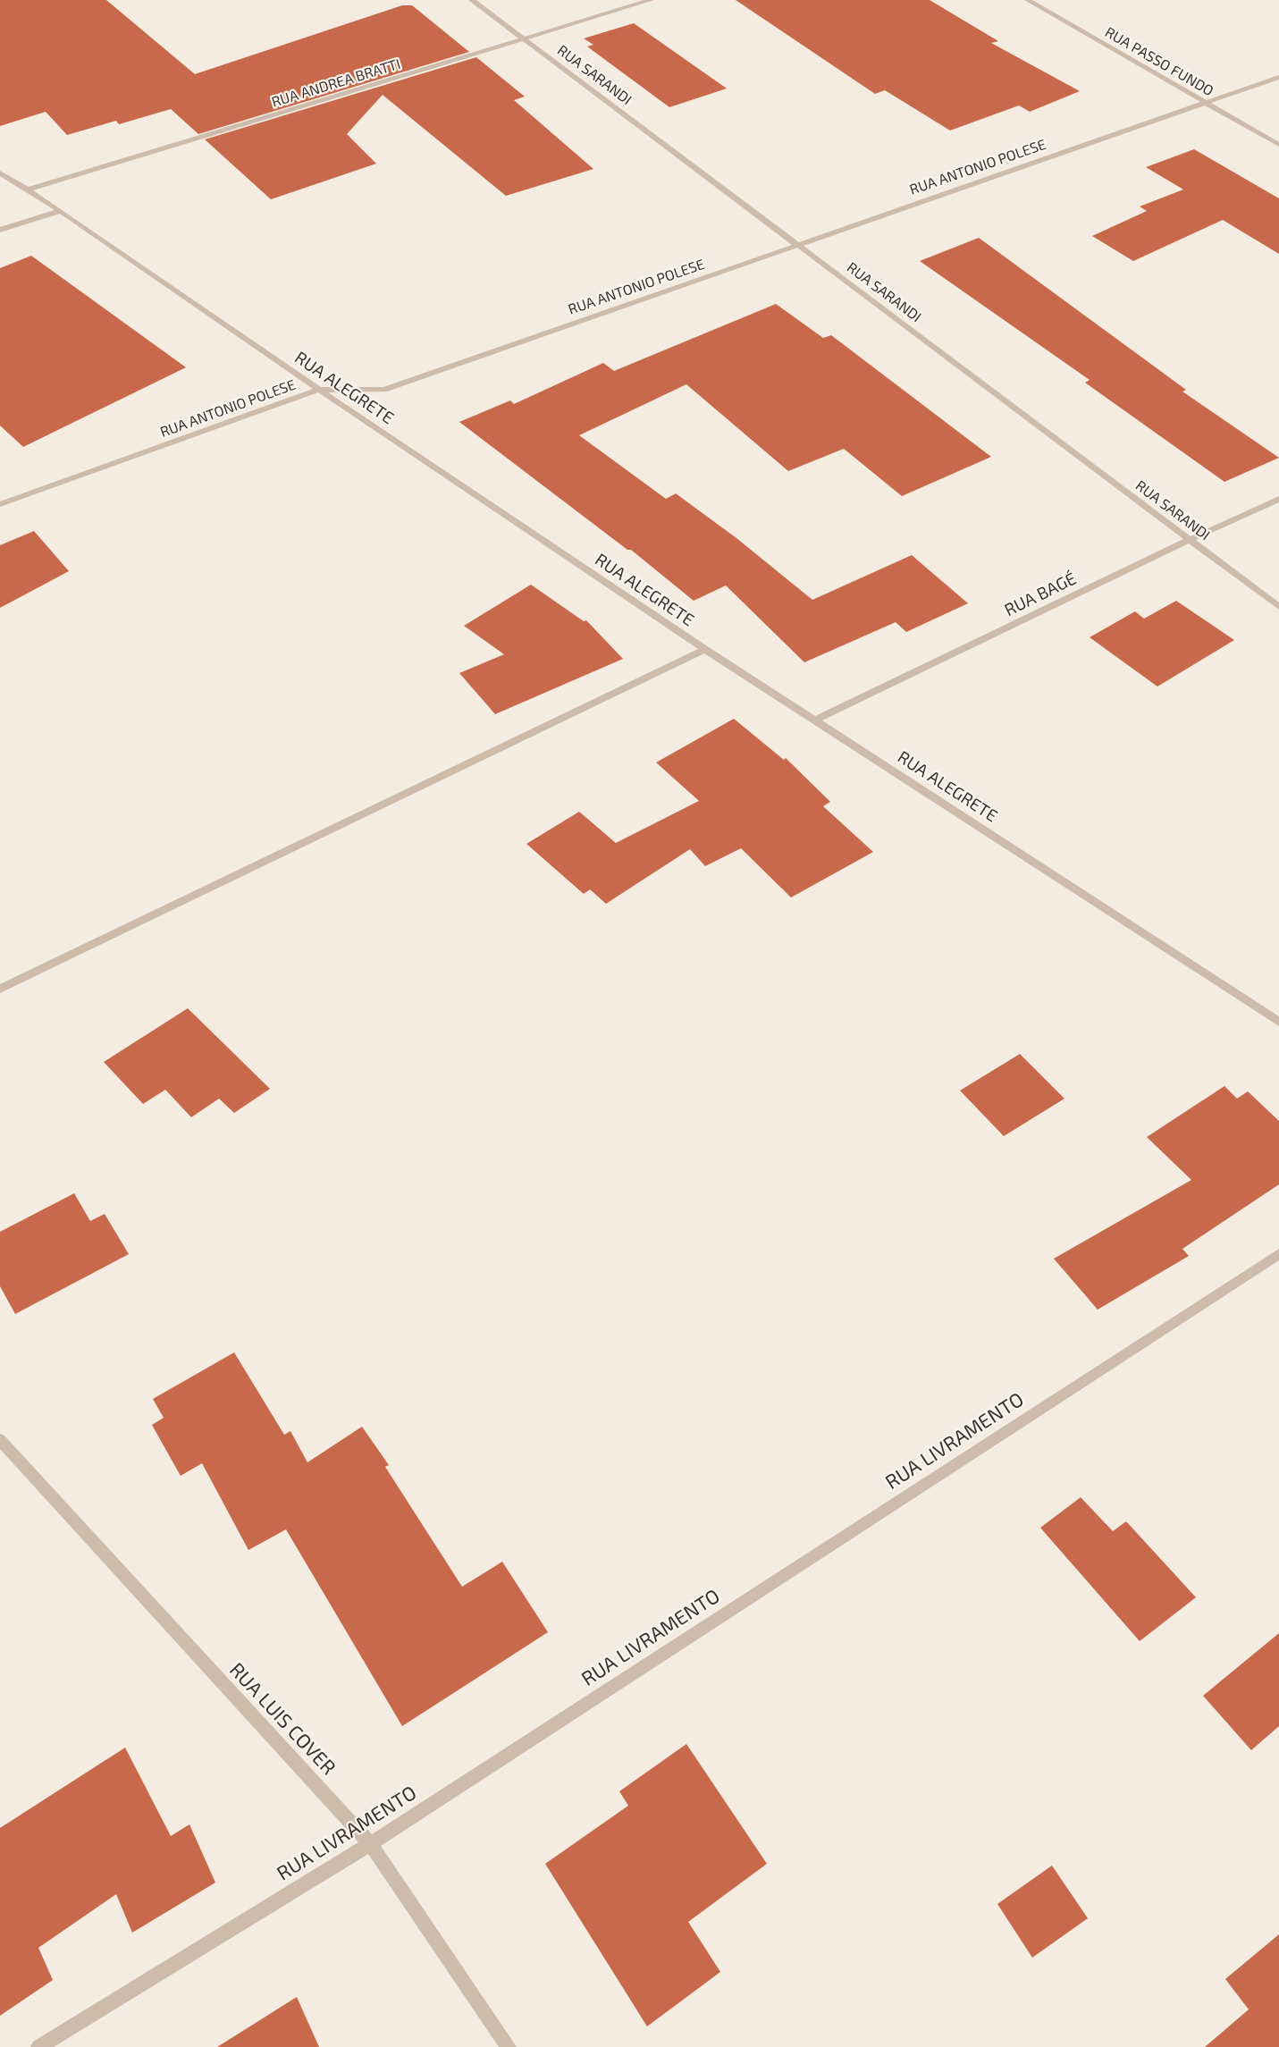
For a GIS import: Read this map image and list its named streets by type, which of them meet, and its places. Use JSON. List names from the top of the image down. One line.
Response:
{"streets":{"street":["RUA PASSO FUNDO","RUA SARANDI","RUA ANDREA BRATTI","RUA ANTONIO POLESE","RUA ALEGRETE","RUA BAGÉ","RUA LIVRAMENTO","RUA LUIS COVER"]},"crossings":[["RUA PASSO FUNDO","RUA ANTONIO POLESE"],["RUA SARANDI","RUA ANDREA BRATTI"],["RUA SARANDI","RUA ANTONIO POLESE"],["RUA SARANDI","RUA BAGÉ"],["RUA ANDREA BRATTI","RUA ALEGRETE"],["RUA ANTONIO POLESE","RUA ALEGRETE"],["RUA ALEGRETE","RUA BAGÉ"],["RUA LIVRAMENTO","RUA LUIS COVER"]]}
